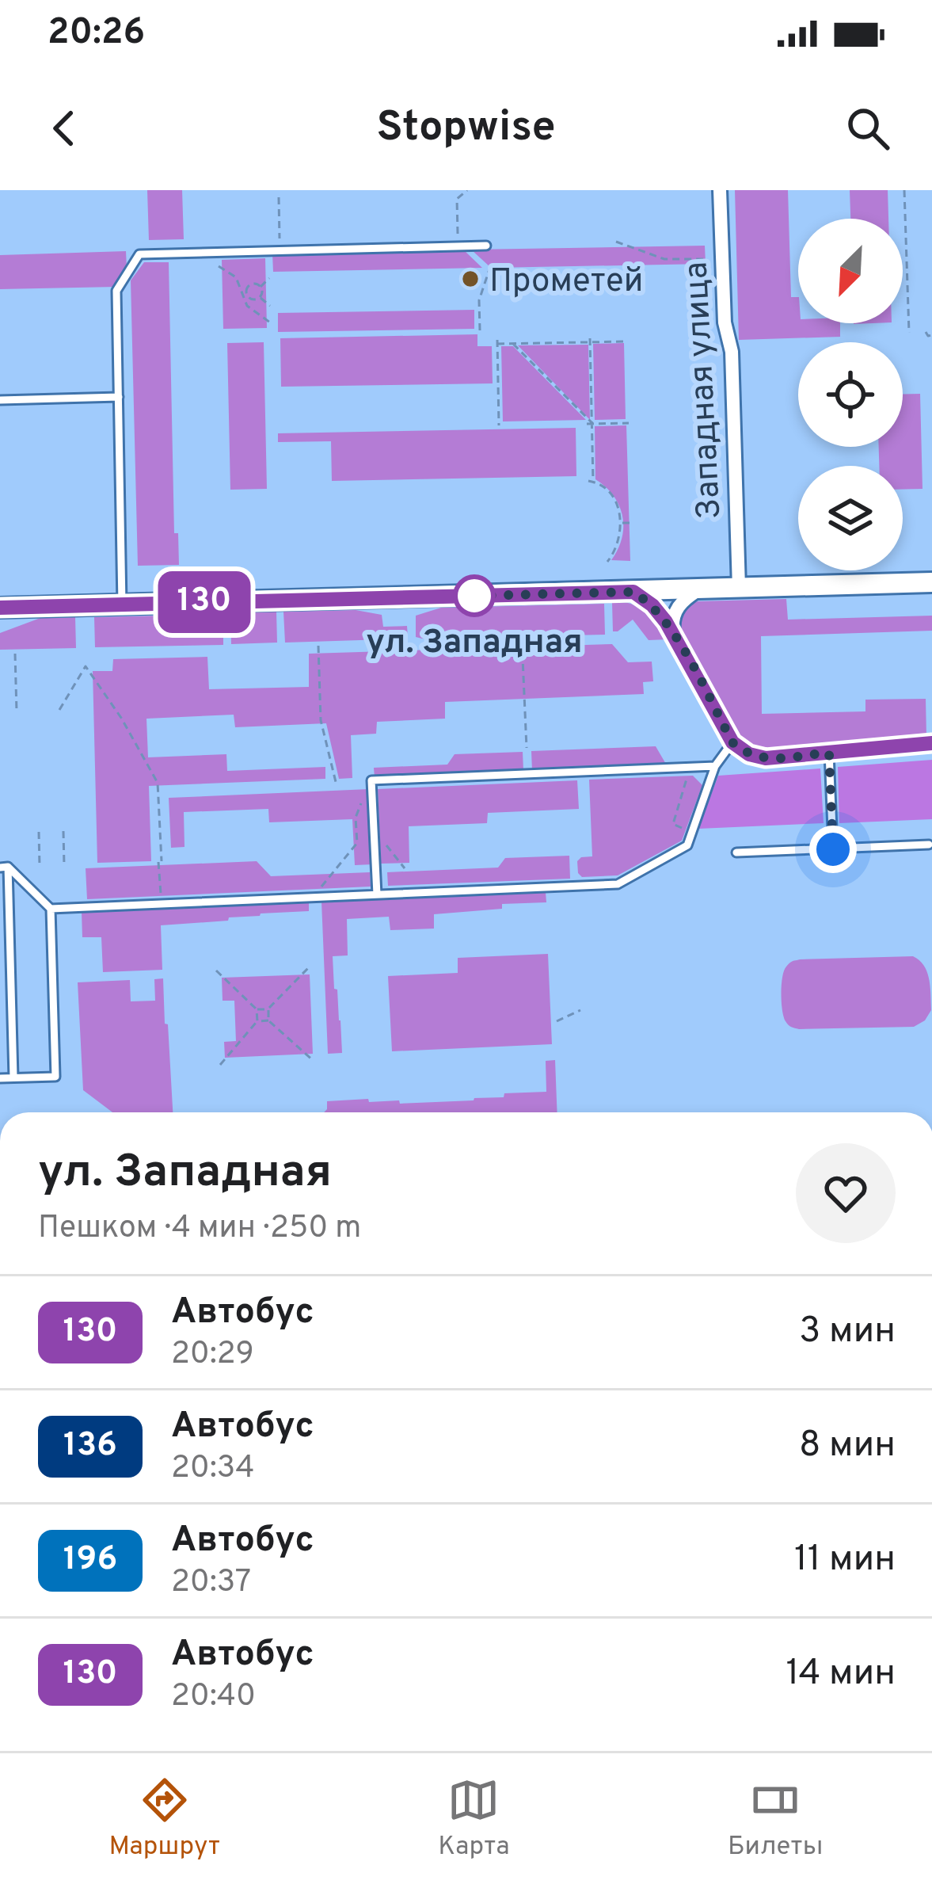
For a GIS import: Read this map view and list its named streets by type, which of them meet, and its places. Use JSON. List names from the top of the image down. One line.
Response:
{"streets":{"street":["Западная улица"]},"places":["Прометей","ул. Западная"],"lines":["bus line 130"],"north":"bottom left","page":{"status":"20:26","header":"Stopwise","on_map":"130","heading":["ул. Западная","Пешком · 4 мин · 250 m"],"list":[{"mark":"130","name":"Автобус","note":"20:29","value":"3 мин"},{"mark":"136","name":"Автобус","note":"20:34","value":"8 мин"},{"mark":"196","name":"Автобус","note":"20:37","value":"11 мин"},{"mark":"130","name":"Автобус","note":"20:40","value":"14 мин"}],"tabs":["Маршрут","Карта","Билеты"]}}
